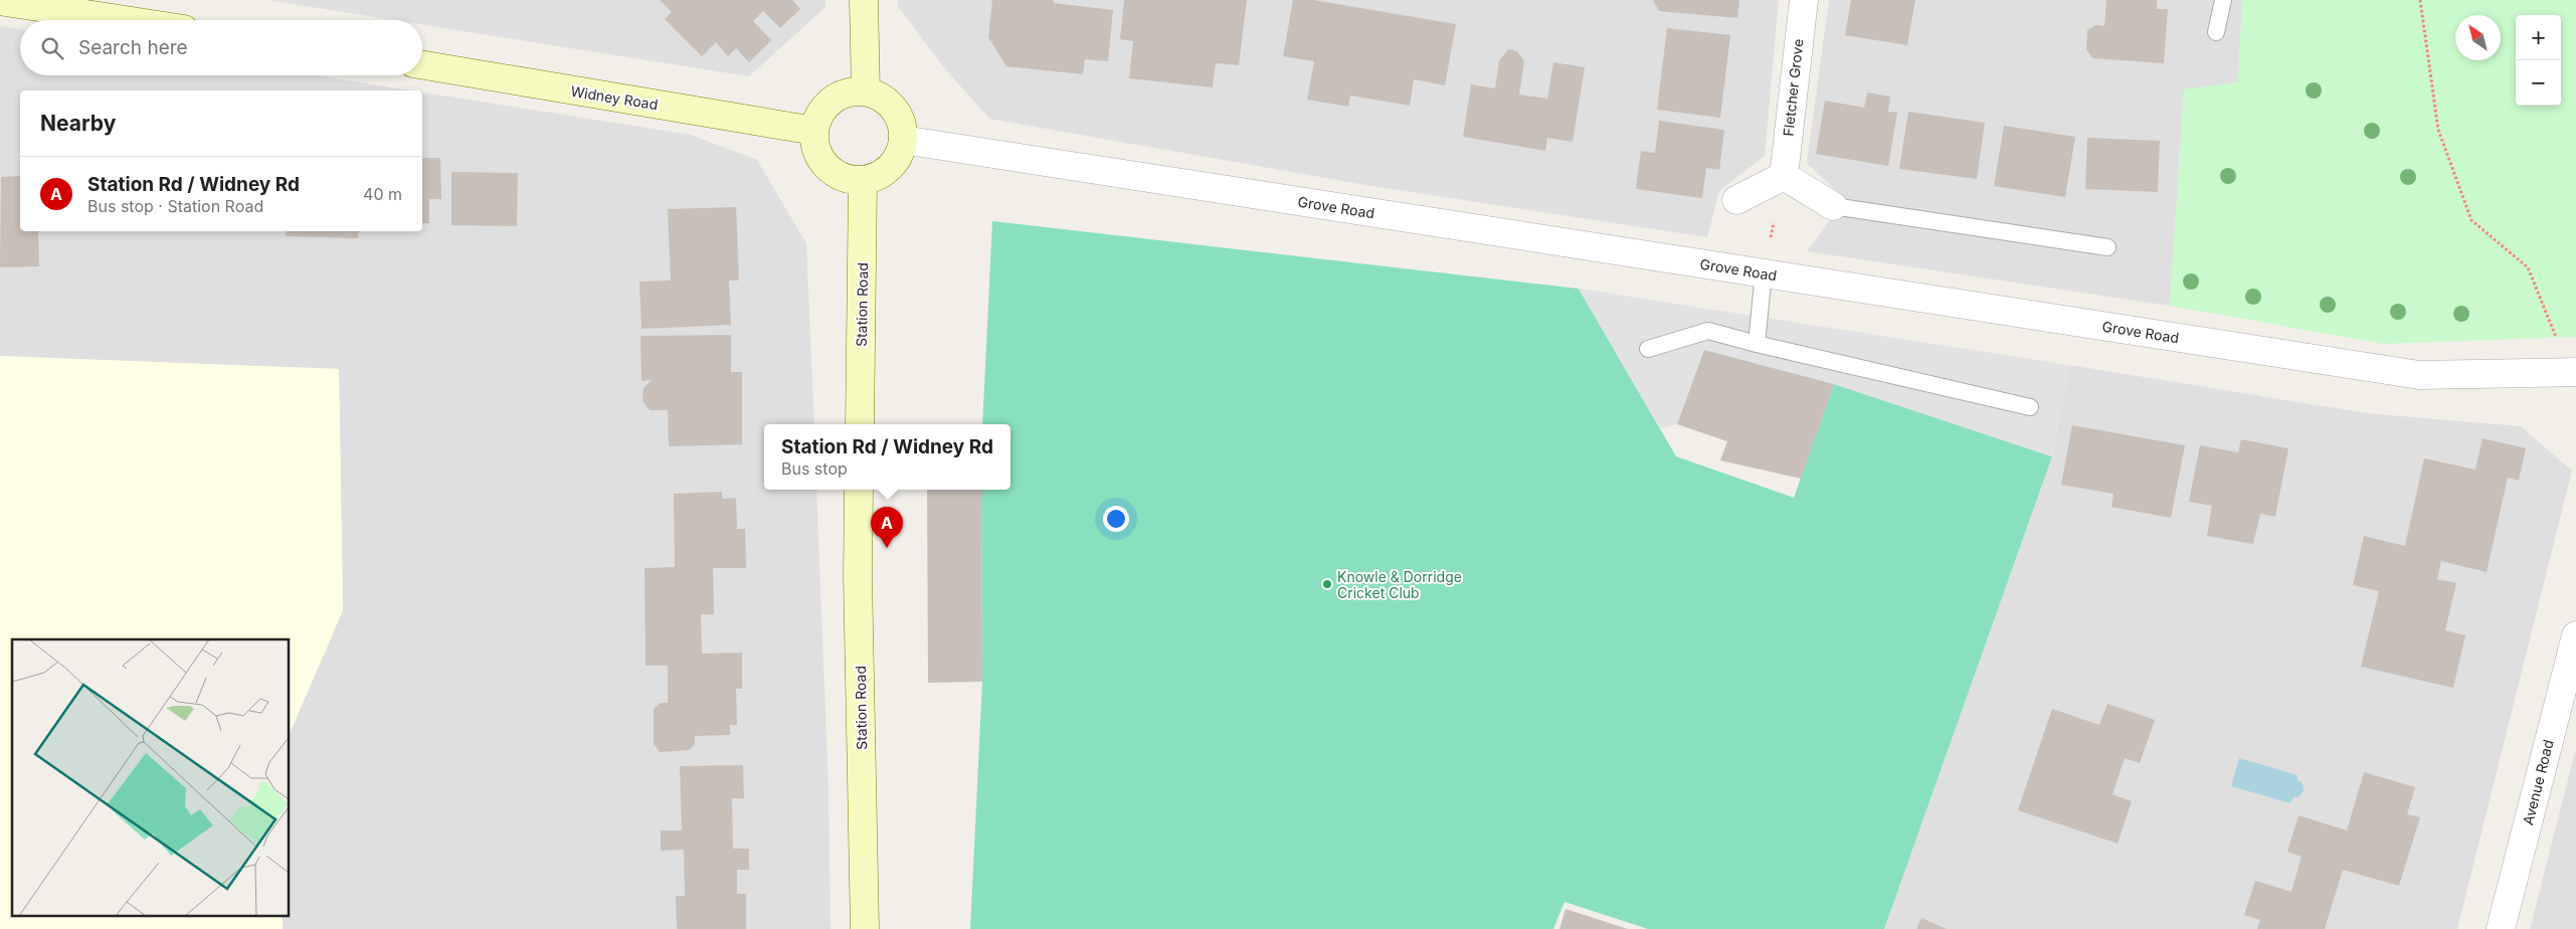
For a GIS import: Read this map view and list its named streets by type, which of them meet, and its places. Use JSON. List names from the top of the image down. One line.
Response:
{"streets":{"main road":["Widney Road","Station Road"],"street":["Fletcher Grove","Grove Road","Avenue Road"]},"crossings":[["Widney Road","Grove Road"],["Widney Road","Station Road"],["Grove Road","Station Road"]],"places":["Knowle & Dorridge Cricket Club"],"north":"top left","page":{"map_buttons":["+","−"],"search":"Search here","heading":"Nearby","list":[{"mark":"A","name":"Station Rd / Widney Rd","note":"Bus stop · Station Road","value":"40 m"}],"popup":["Station Rd / Widney Rd","Bus stop"],"pins":"A"}}
